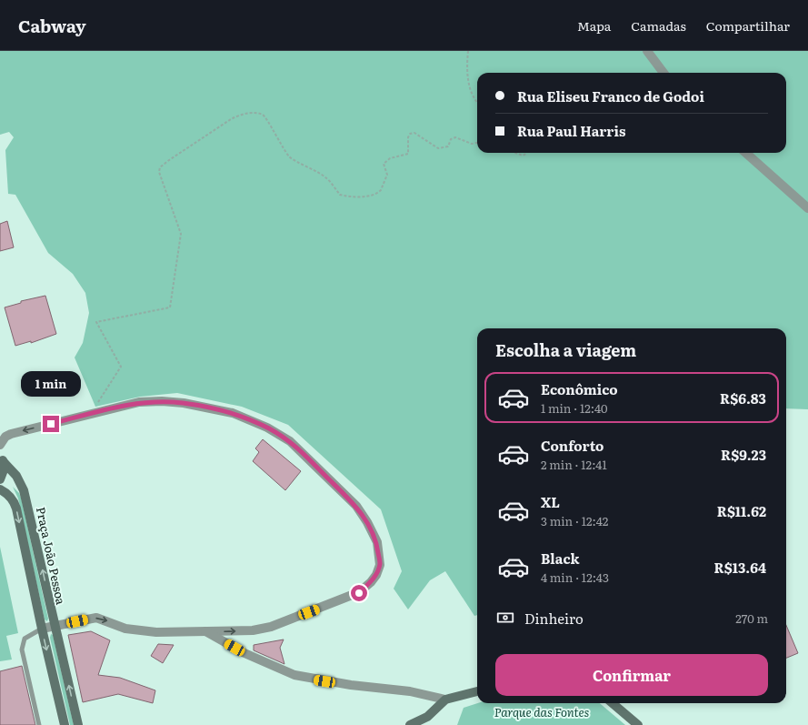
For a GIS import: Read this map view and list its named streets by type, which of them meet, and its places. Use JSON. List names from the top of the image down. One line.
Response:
{"streets":{"street":["Praça João Pessoa"]},"parks":["Parque das Fontes"],"page":{"header":"Cabway","nav":["Mapa","Camadas","Compartilhar"],"banner":["Rua Eliseu Franco de Godoi","Rua Paul Harris"],"heading":"Escolha a viagem","bubble":"1 min","list":[{"name":"Econômico","note":"1 min · 12:40","value":"R$6.83"},{"name":"Conforto","note":"2 min · 12:41","value":"R$9.23"},{"name":"XL","note":"3 min · 12:42","value":"R$11.62"},{"name":"Black","note":"4 min · 12:43","value":"R$13.64"}],"pay":["Dinheiro","270 m"],"buttons":"Confirmar"}}
